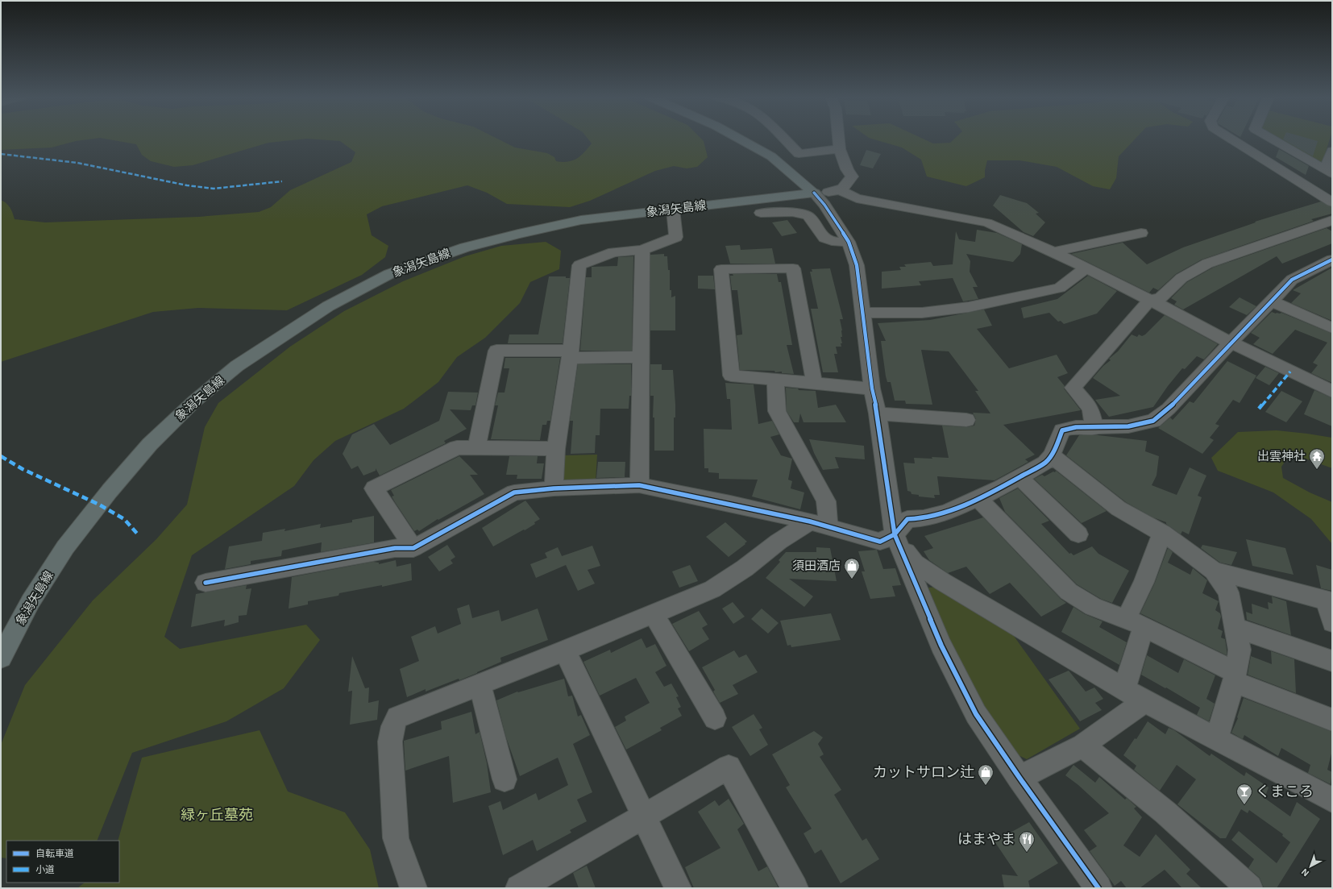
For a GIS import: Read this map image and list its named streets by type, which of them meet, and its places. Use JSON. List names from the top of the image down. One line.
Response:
{"streets":{"main road":["象潟矢島線"]},"parks":["緑ヶ丘墓苑"],"places":{"temple":["出雲神社"],"shop":["須田酒店","カットサロン辻"],"bar":["くまころ"],"restaurant":["はまやま"]},"legend":["自転車道","小道"],"north":"bottom left"}
